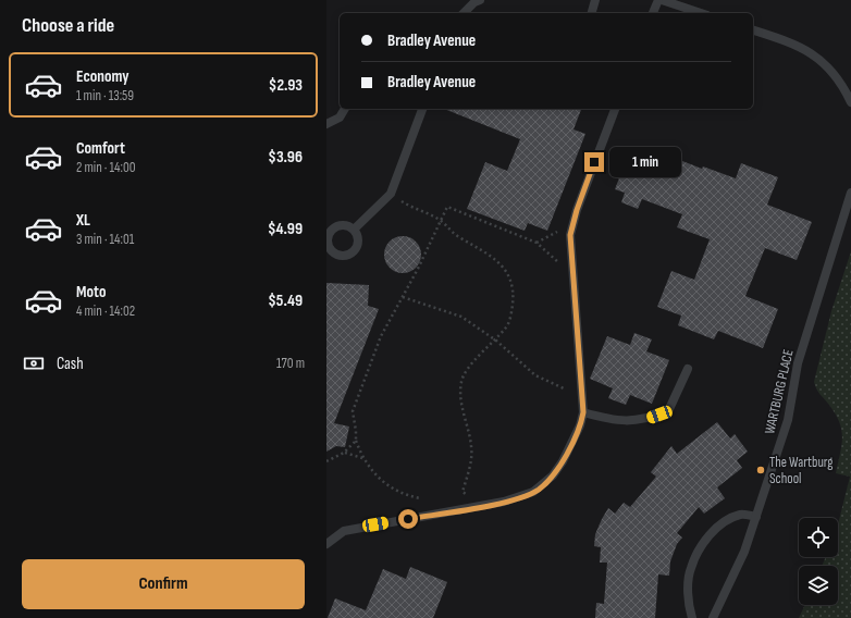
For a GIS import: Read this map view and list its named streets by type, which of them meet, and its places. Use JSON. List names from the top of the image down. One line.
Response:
{"streets":{"lane":["WARTBURG PLACE"]},"places":["The Wartburg School"],"page":{"heading":"Choose a ride","banner":["Bradley Avenue","Bradley Avenue"],"list":[{"name":"Economy","note":"1 min · 13:59","value":"$2.93"},{"name":"Comfort","note":"2 min · 14:00","value":"$3.96"},{"name":"XL","note":"3 min · 14:01","value":"$4.99"},{"name":"Moto","note":"4 min · 14:02","value":"$5.49"}],"bubble":"1 min","pay":["Cash","170 m"],"buttons":"Confirm"}}
